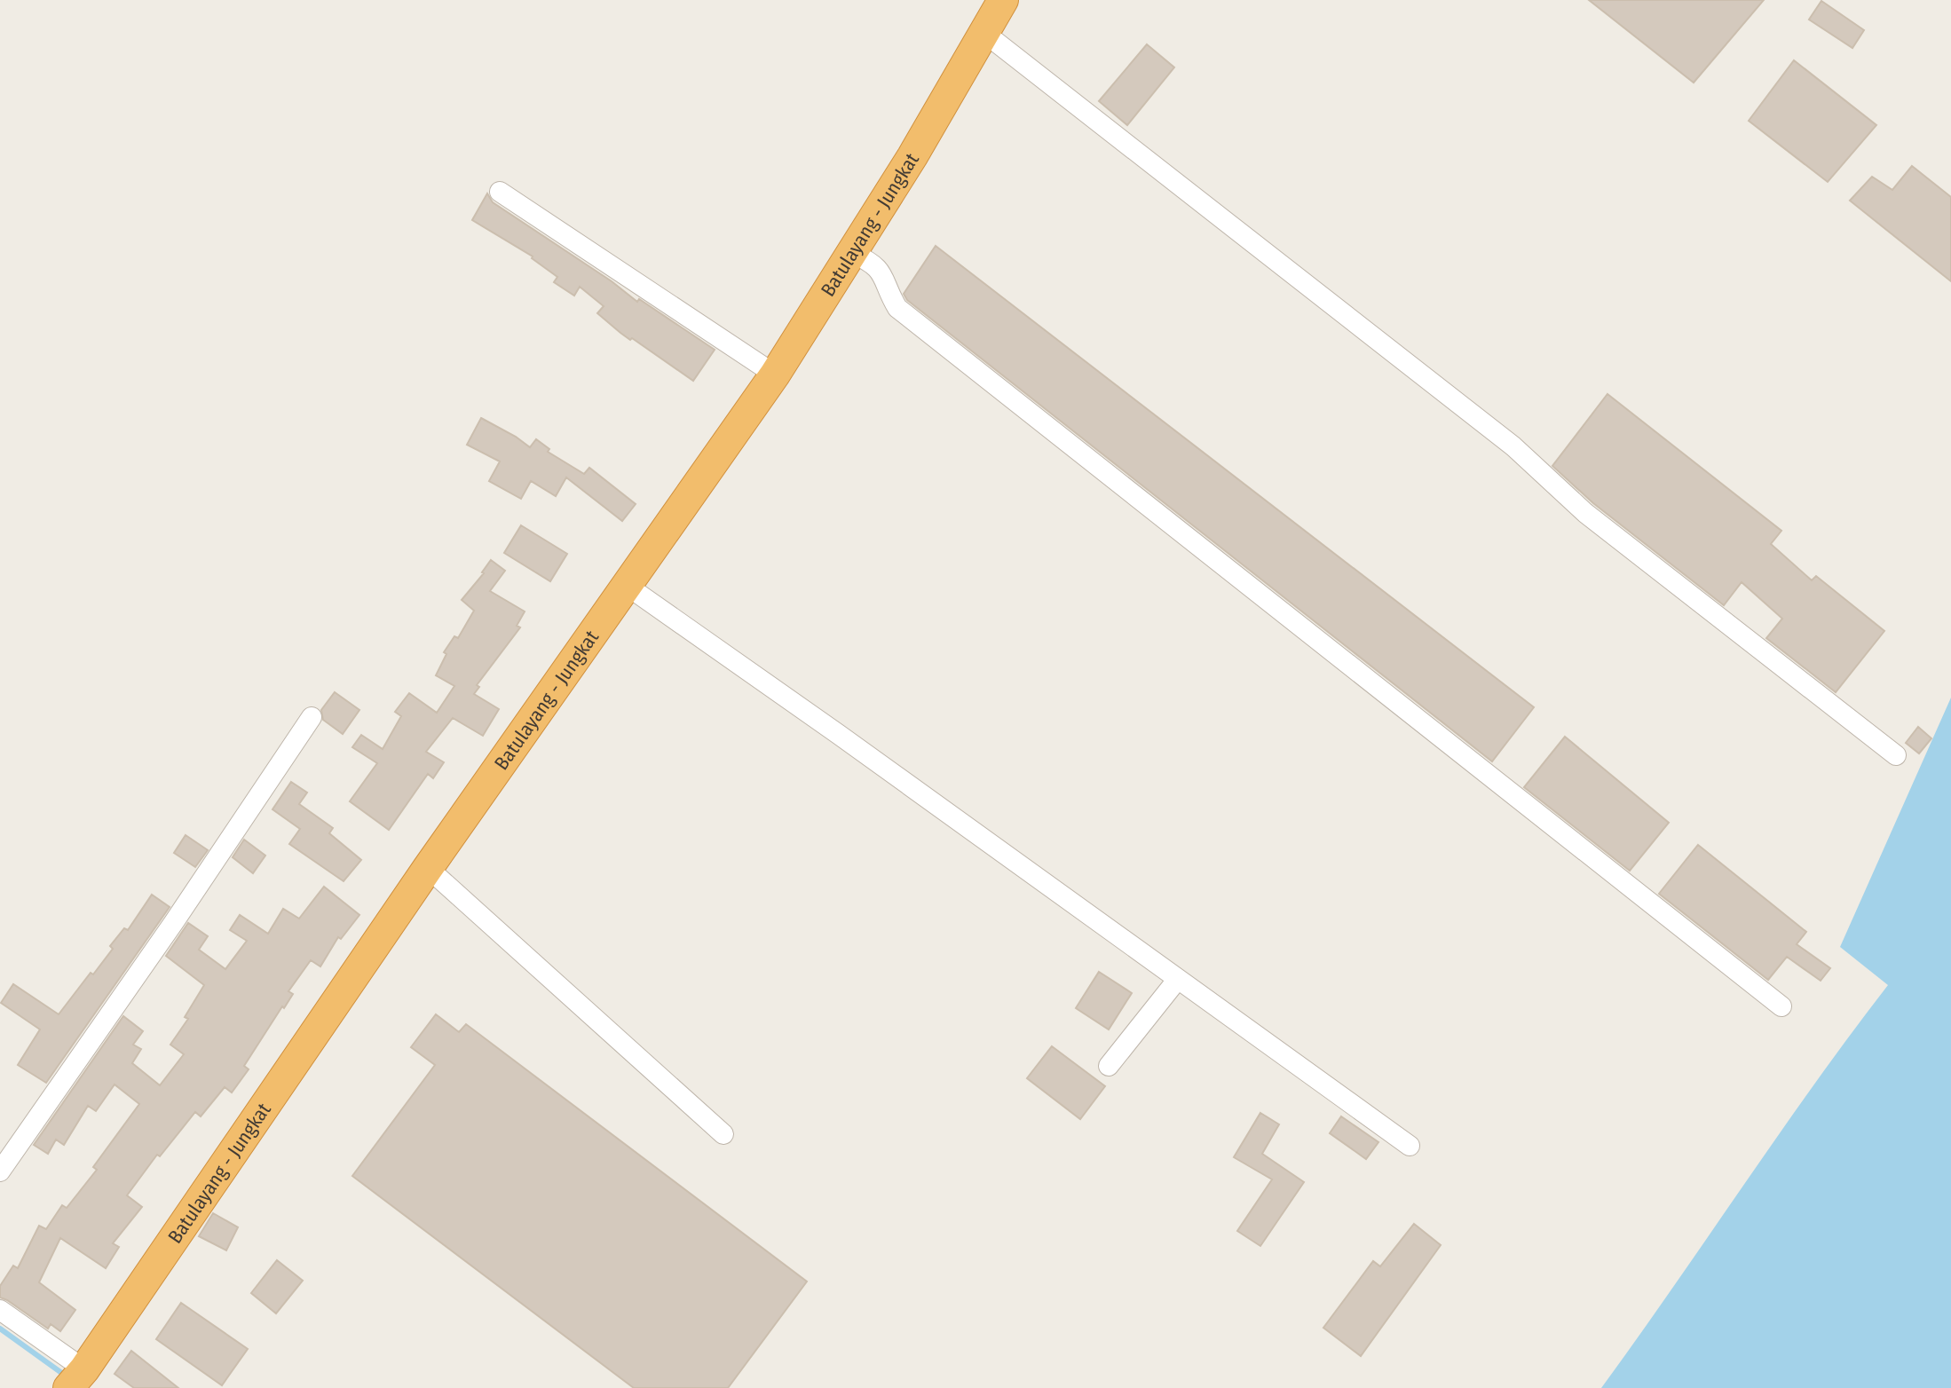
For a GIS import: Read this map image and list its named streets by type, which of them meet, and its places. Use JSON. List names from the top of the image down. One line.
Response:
{"streets":{"highway":["Batulayang - Jungkat"]}}
